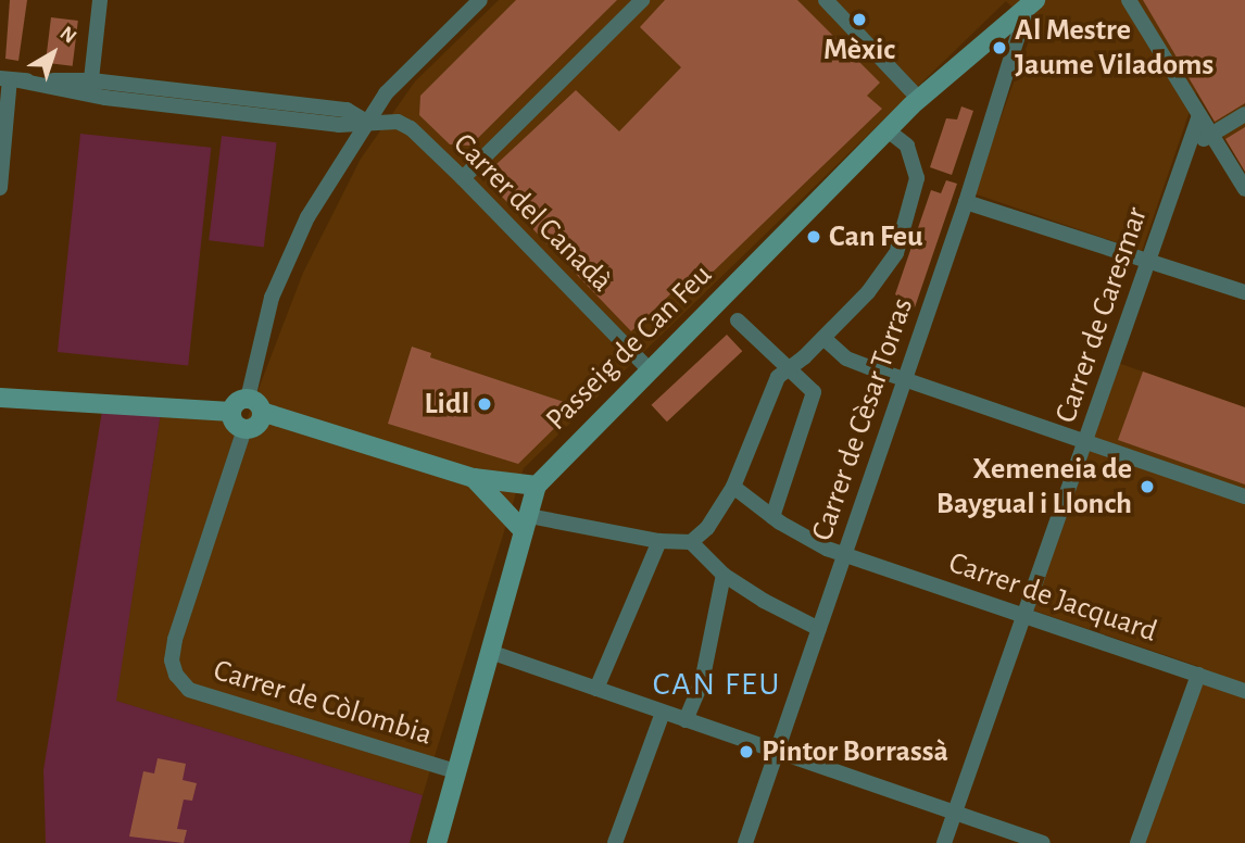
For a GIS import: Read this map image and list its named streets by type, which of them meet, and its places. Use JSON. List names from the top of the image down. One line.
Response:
{"streets":{"street":["Carrer del Canadà","Carrer de Caresmar","Passeig de Can Feu","Carrer de Cèsar Torras","Carrer de Jacquard","Carrer de Còlombia"]},"crossings":[["Carrer del Canadà","Passeig de Can Feu"],["Carrer de Caresmar","Carrer de Jacquard"],["Passeig de Can Feu","Carrer de Cèsar Torras"],["Passeig de Can Feu","Carrer de Còlombia"],["Carrer de Cèsar Torras","Carrer de Jacquard"]],"districts":["CAN FEU"],"places":["Mèxic","Al Mestre Jaume Viladoms","Can Feu","Lidl","Xemeneia de Baygual i Llonch","Pintor Borrassà"],"north":"top right"}
